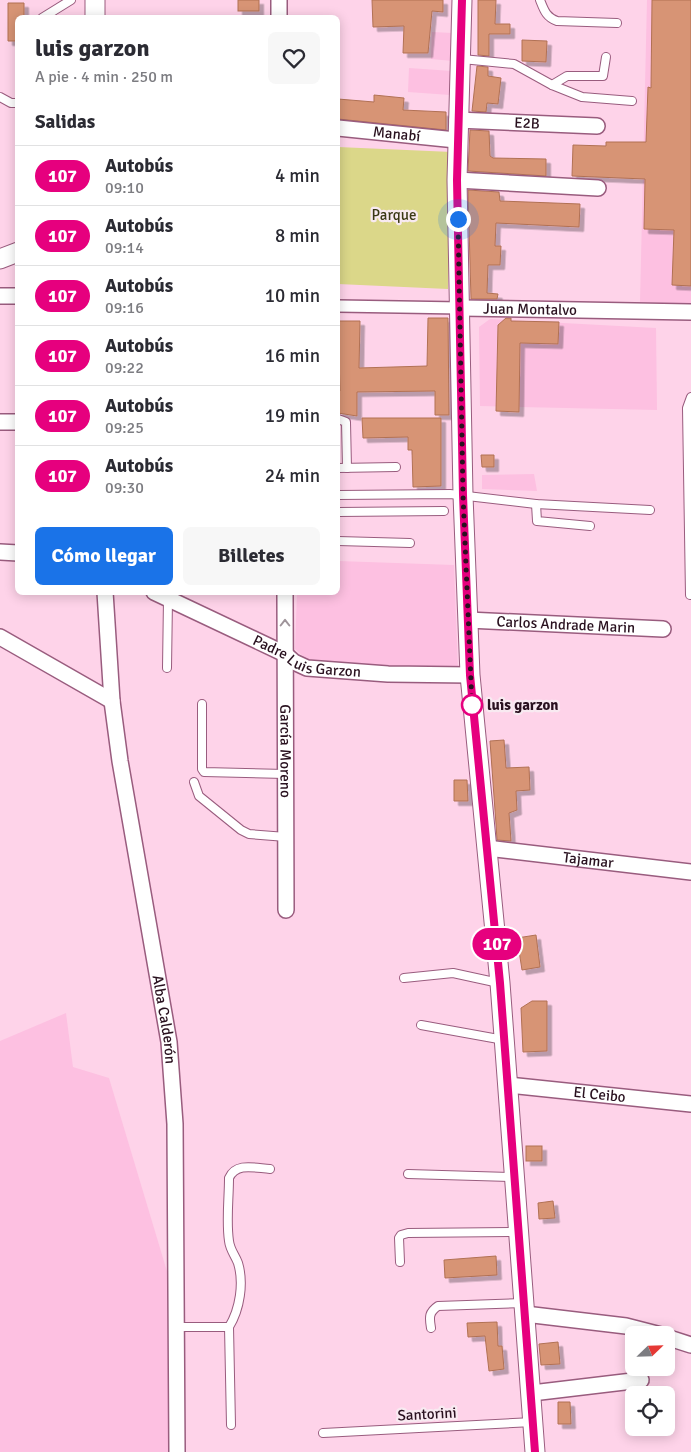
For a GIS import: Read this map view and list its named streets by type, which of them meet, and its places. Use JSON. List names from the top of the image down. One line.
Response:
{"streets":{"street":["E2B","Manabí","Juan Montalvo","Carlos Andrade Marin","Padre Luis Garzon","García Moreno","Tajamar","Alba Calderón","El Ceibo"],"lane":["Santorini"]},"crossings":[["Padre Luis Garzon","García Moreno"]],"parks":["Parque"],"places":["luis garzon"],"lines":["bus line 107"],"north":"top right","page":{"on_map":"107","heading":[["luis garzon","A pie · 4 min · 250 m"],"Salidas"],"list":[{"mark":"107","name":"Autobús","note":"09:10","value":"4 min"},{"mark":"107","name":"Autobús","note":"09:14","value":"8 min"},{"mark":"107","name":"Autobús","note":"09:16","value":"10 min"},{"mark":"107","name":"Autobús","note":"09:22","value":"16 min"},{"mark":"107","name":"Autobús","note":"09:25","value":"19 min"},{"mark":"107","name":"Autobús","note":"09:30","value":"24 min"}],"buttons":["Cómo llegar","Billetes"]}}
